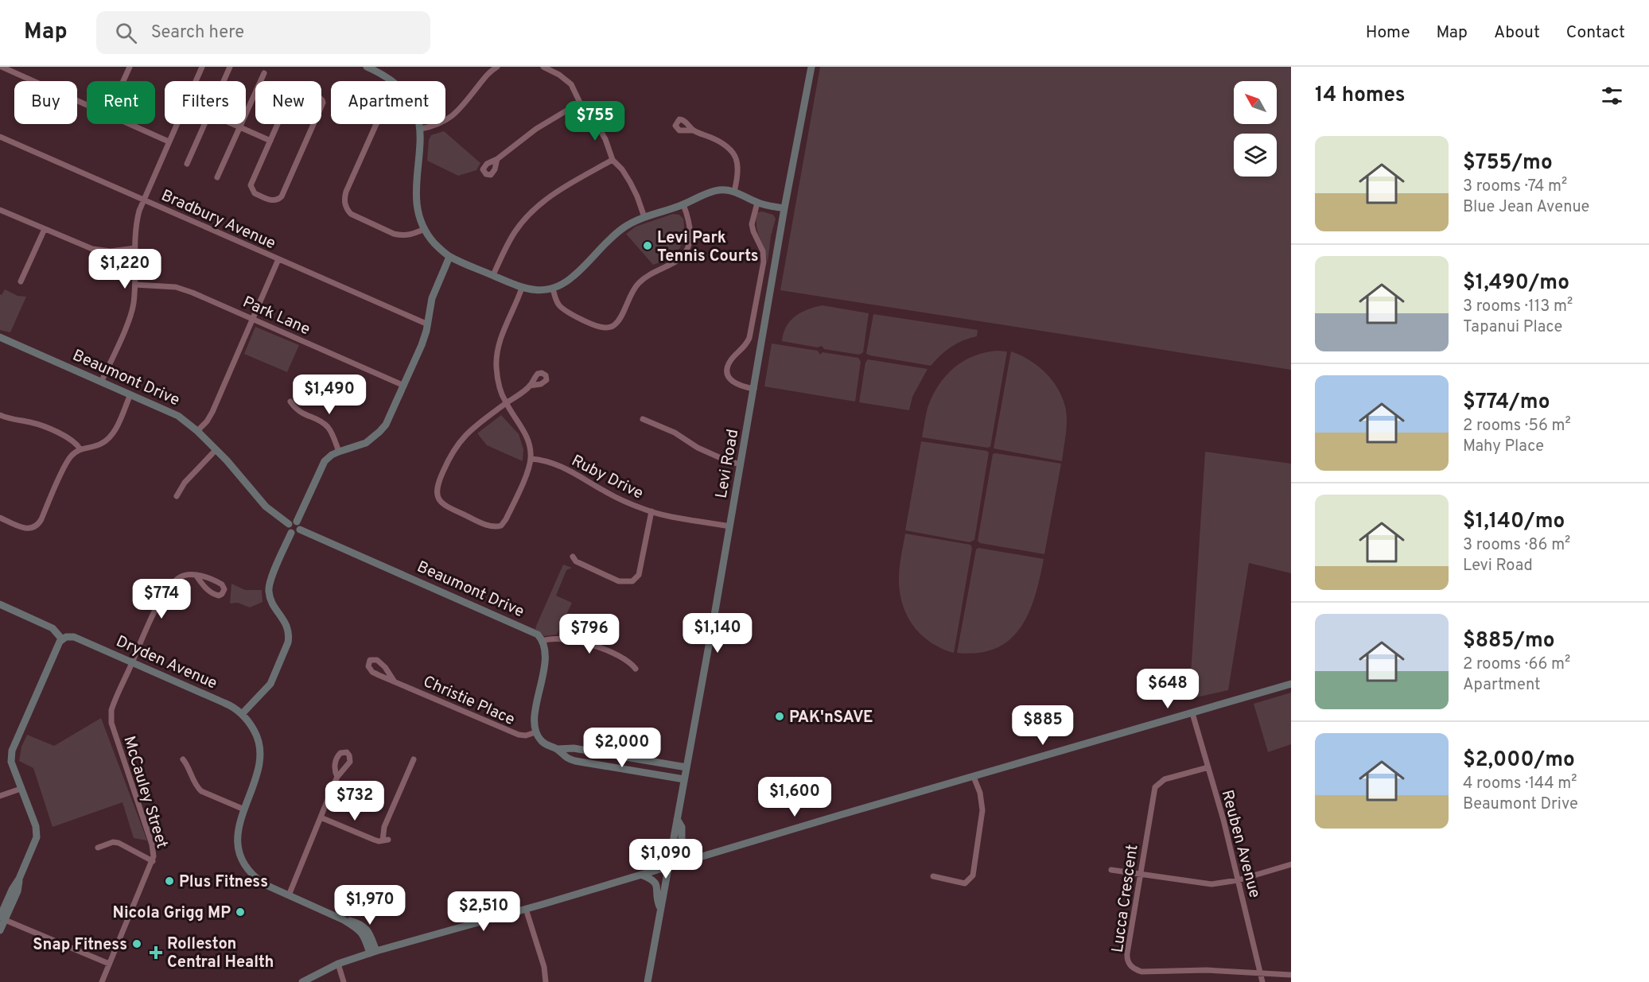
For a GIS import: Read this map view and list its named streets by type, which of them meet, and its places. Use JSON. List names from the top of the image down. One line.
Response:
{"streets":{"street":["Bradbury Avenue","Park Lane","Beaumont Drive","Levi Road","Ruby Drive","Dryden Avenue","Christie Place","McCauley Street","Reuben Avenue","Lucca Crescent"]},"crossings":[["Levi Road","Ruby Drive"],["Dryden Avenue","McCauley Street"],["Reuben Avenue","Lucca Crescent"]],"places":{"other":["Levi Park Tennis Courts","PAK'nSAVE","Plus Fitness","Nicola Grigg MP","Snap Fitness"],"health":["Rolleston Central Health"]},"north":"top left","page":{"header":"Map","search":"Search here","nav":["Home","Map","About","Contact"],"heading":"14 homes","chip":["Buy","Rent","Filters","New","Apartment"],"price":["$755","$1,220","$1,490","$774","$1,140","$796","$648","$885","$2,000","$1,600","$732","$1,090","$1,970","$2,510"],"list":[{"name":"$755/mo","note":"3 rooms · 74 m² · Blue Jean Avenue"},{"name":"$1,490/mo","note":"3 rooms · 113 m² · Tapanui Place"},{"name":"$774/mo","note":"2 rooms · 56 m² · Mahy Place"},{"name":"$1,140/mo","note":"3 rooms · 86 m² · Levi Road"},{"name":"$885/mo","note":"2 rooms · 66 m² · Apartment"},{"name":"$2,000/mo","note":"4 rooms · 144 m² · Beaumont Drive"}]}}
